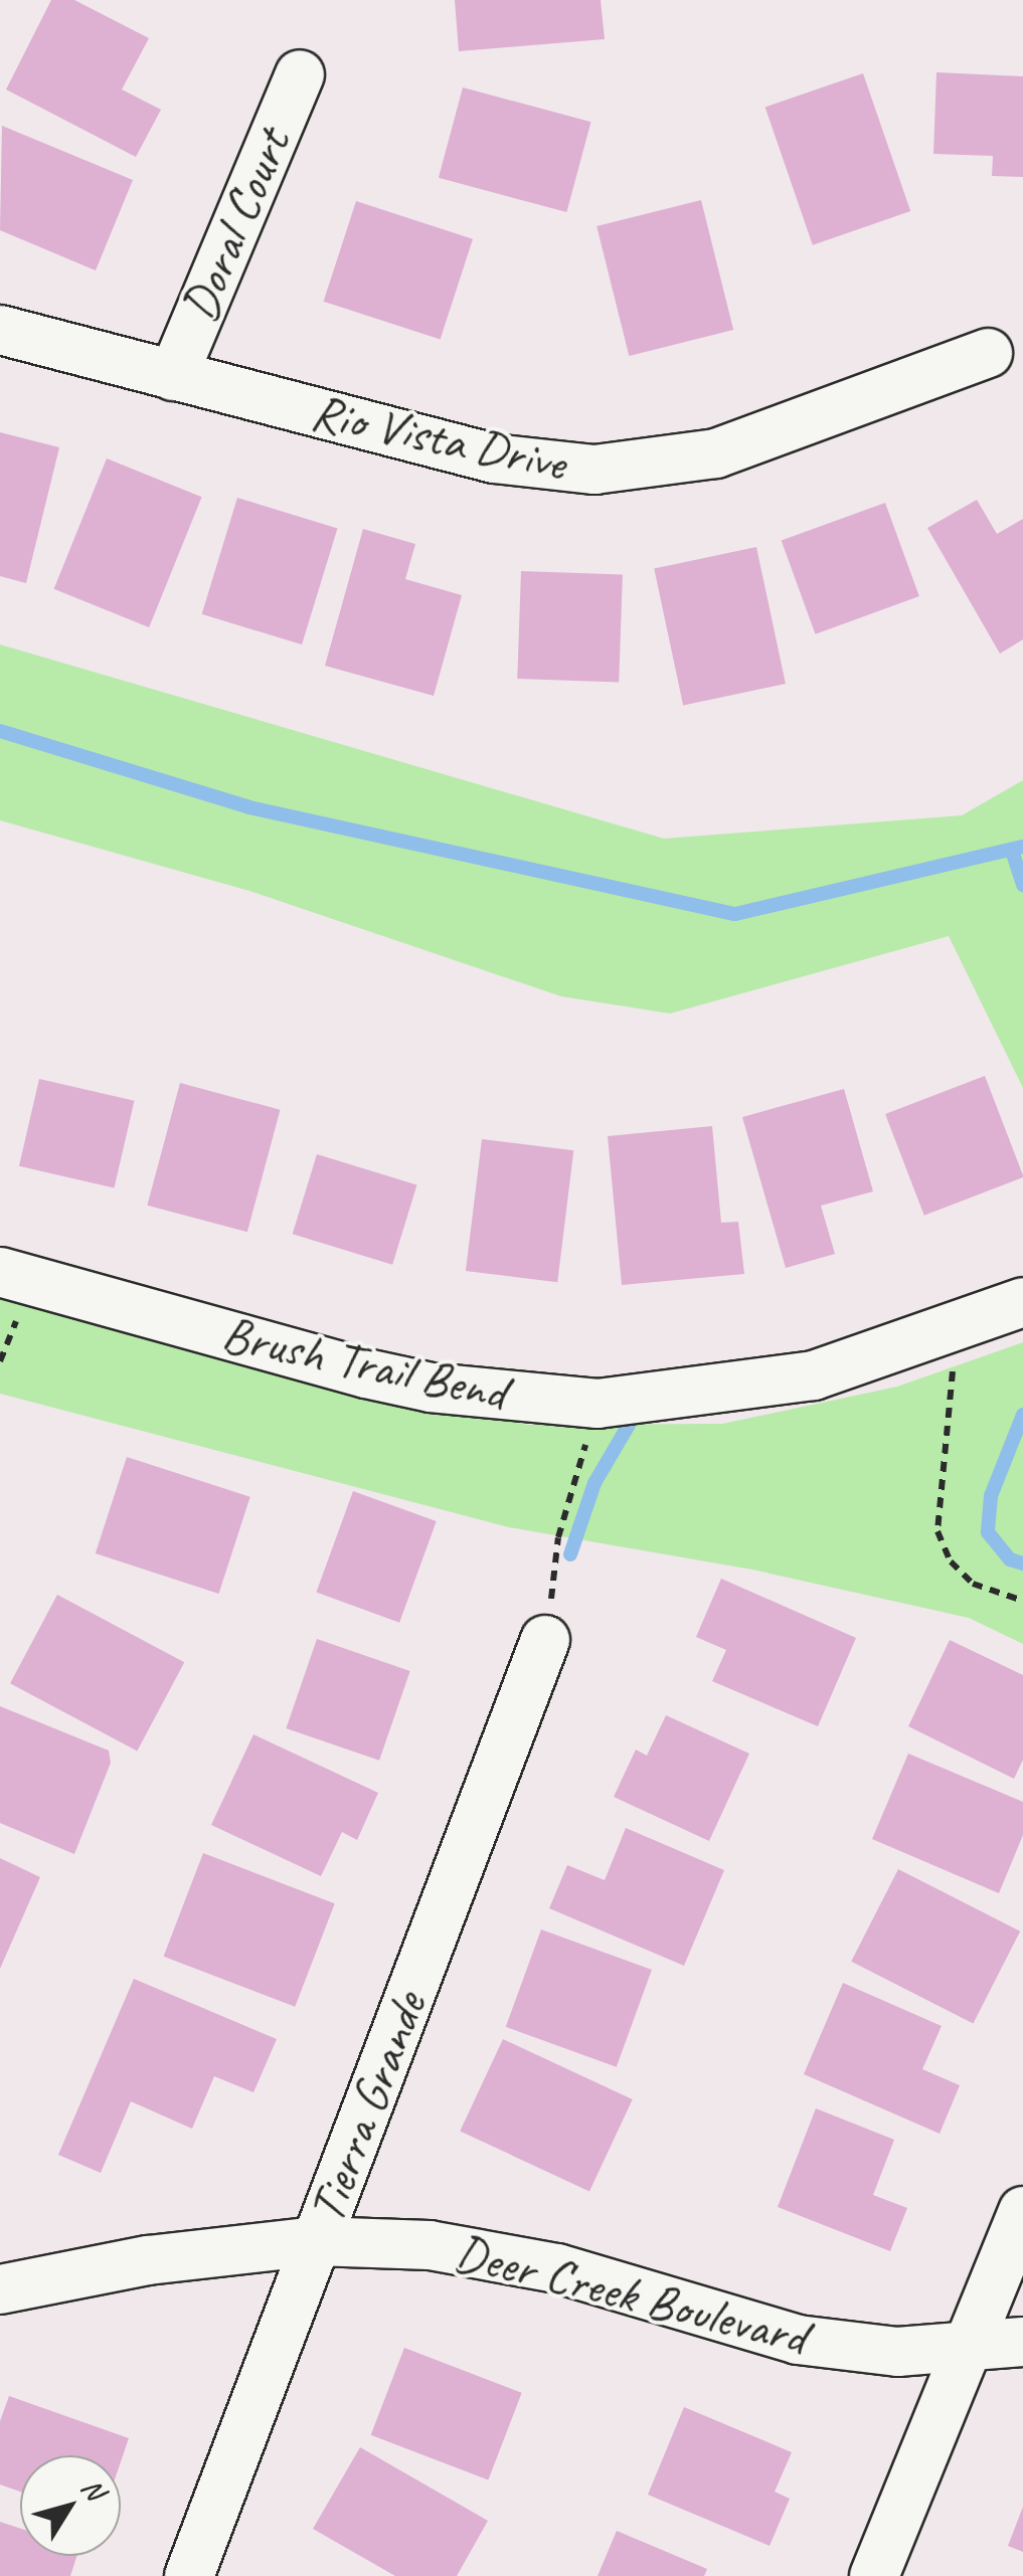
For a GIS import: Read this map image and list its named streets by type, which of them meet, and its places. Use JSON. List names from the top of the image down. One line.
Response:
{"streets":{"street":["Doral Court","Rio Vista Drive","Brush Trail Bend","Tierra Grande","Deer Creek Boulevard"]},"crossings":[["Doral Court","Rio Vista Drive"],["Tierra Grande","Deer Creek Boulevard"]],"north":"top right"}
